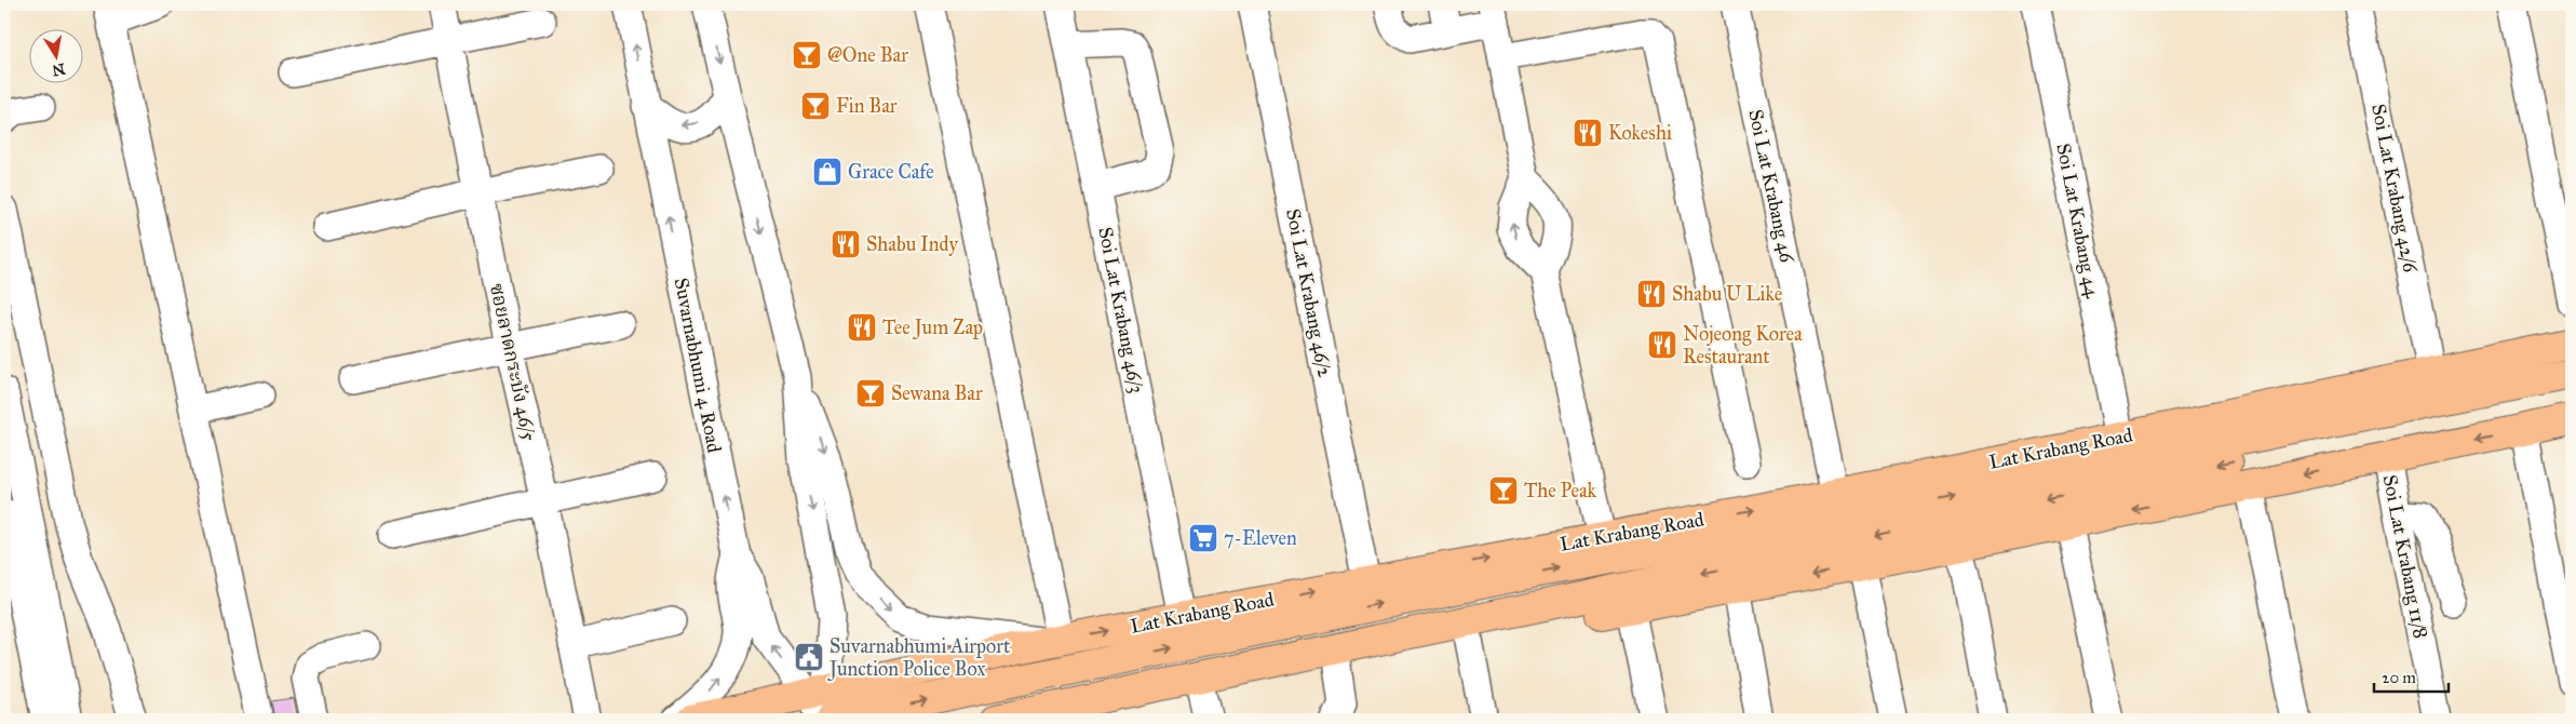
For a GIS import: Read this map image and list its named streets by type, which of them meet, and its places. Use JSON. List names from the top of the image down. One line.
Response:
{"streets":{"main road":["Lat Krabang Road"],"street":["Soi Lat Krabang 46","Soi Lat Krabang 42/6","Soi Lat Krabang 44","Soi Lat Krabang 46/2","Soi Lat Krabang 46/3","ซอยลาดกระบัง 46/5","Suvarnabhumi 4 Road","Soi Lat Krabang 11/8"]},"crossings":[["Soi Lat Krabang 46","Lat Krabang Road"],["Soi Lat Krabang 42/6","Lat Krabang Road"],["Soi Lat Krabang 44","Lat Krabang Road"],["Soi Lat Krabang 46/2","Lat Krabang Road"],["Soi Lat Krabang 46/3","Lat Krabang Road"],["Suvarnabhumi 4 Road","Lat Krabang Road"]],"places":{"bar":["@One Bar","Fin Bar","Sewana Bar","The Peak"],"restaurant":["Kokeshi","Shabu Indy","Shabu U Like","Tee Jum Zap","Nojeong Korea Restaurant"],"shop":["Grace Cafe"],"supermarket":["7-Eleven"],"public building":["Suvarnabhumi Airport Junction Police Box"]},"scale_bar":"20 m","north":"bottom"}
